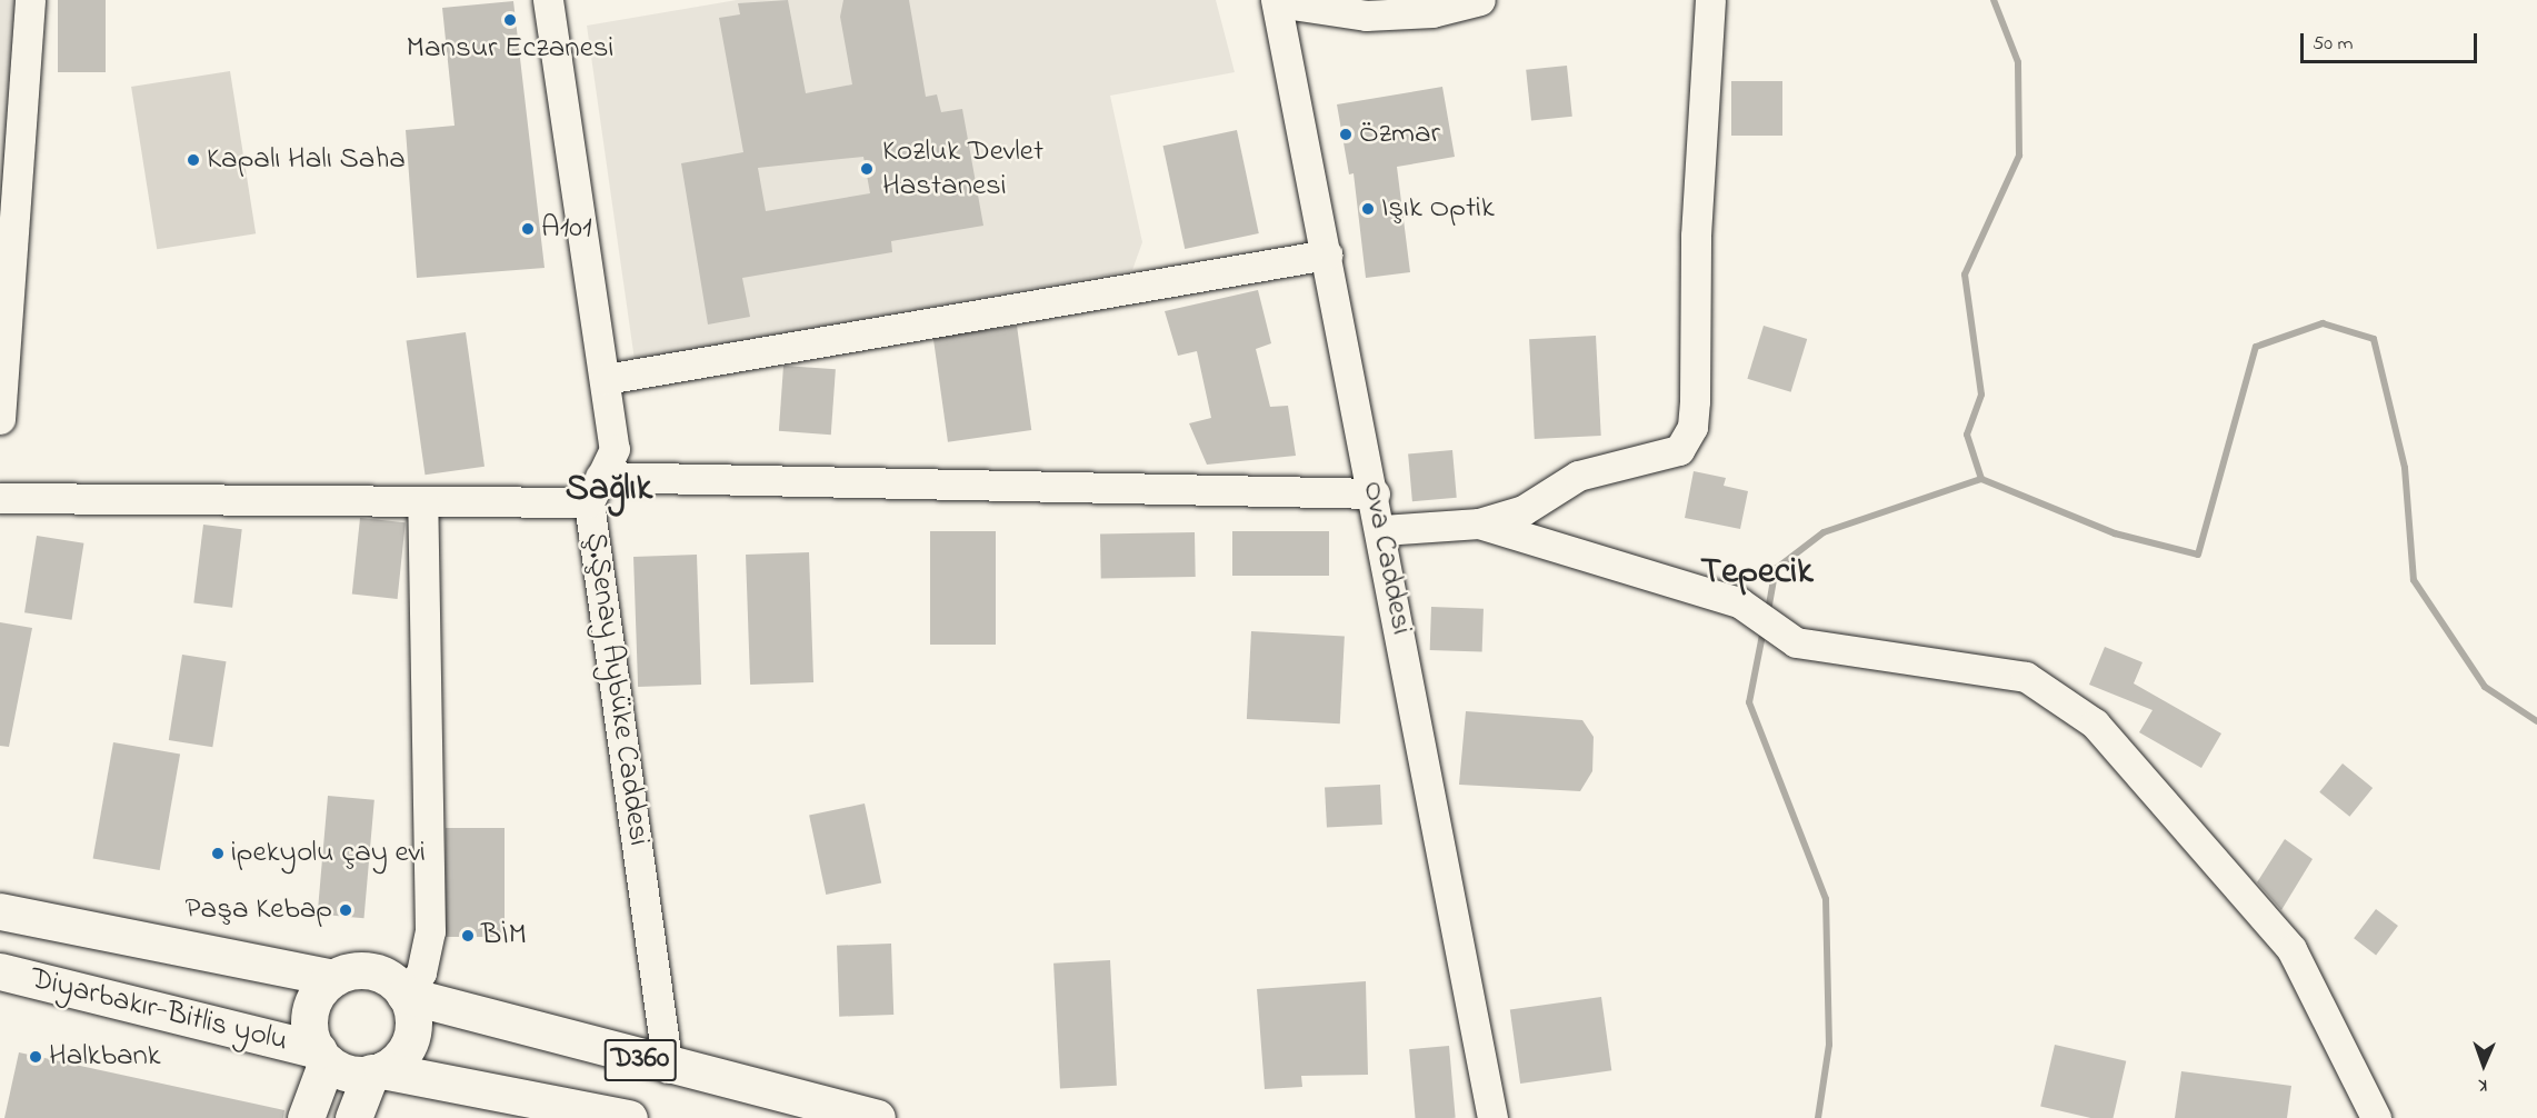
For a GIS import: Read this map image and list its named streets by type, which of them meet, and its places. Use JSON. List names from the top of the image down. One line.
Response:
{"streets":{"main road":["Diyarbakır-Bitlis yolu","D360"],"street":["Ova Caddesi","Ş.Şenay Aybüke Caddesi"]},"crossings":[["Ş.Şenay Aybüke Caddesi","D360"],["Diyarbakır-Bitlis yolu","D360"]],"districts":["Sağlık","Tepecik"],"places":["Mansur Eczanesi","Özmar","Kapalı Halı Saha","Kozluk Devlet Hastanesi","Işık Optik","A101","ipekyolu çay evi","Paşa Kebap","BİM","Halkbank"],"scale_bar":"50 m","north":"bottom"}
